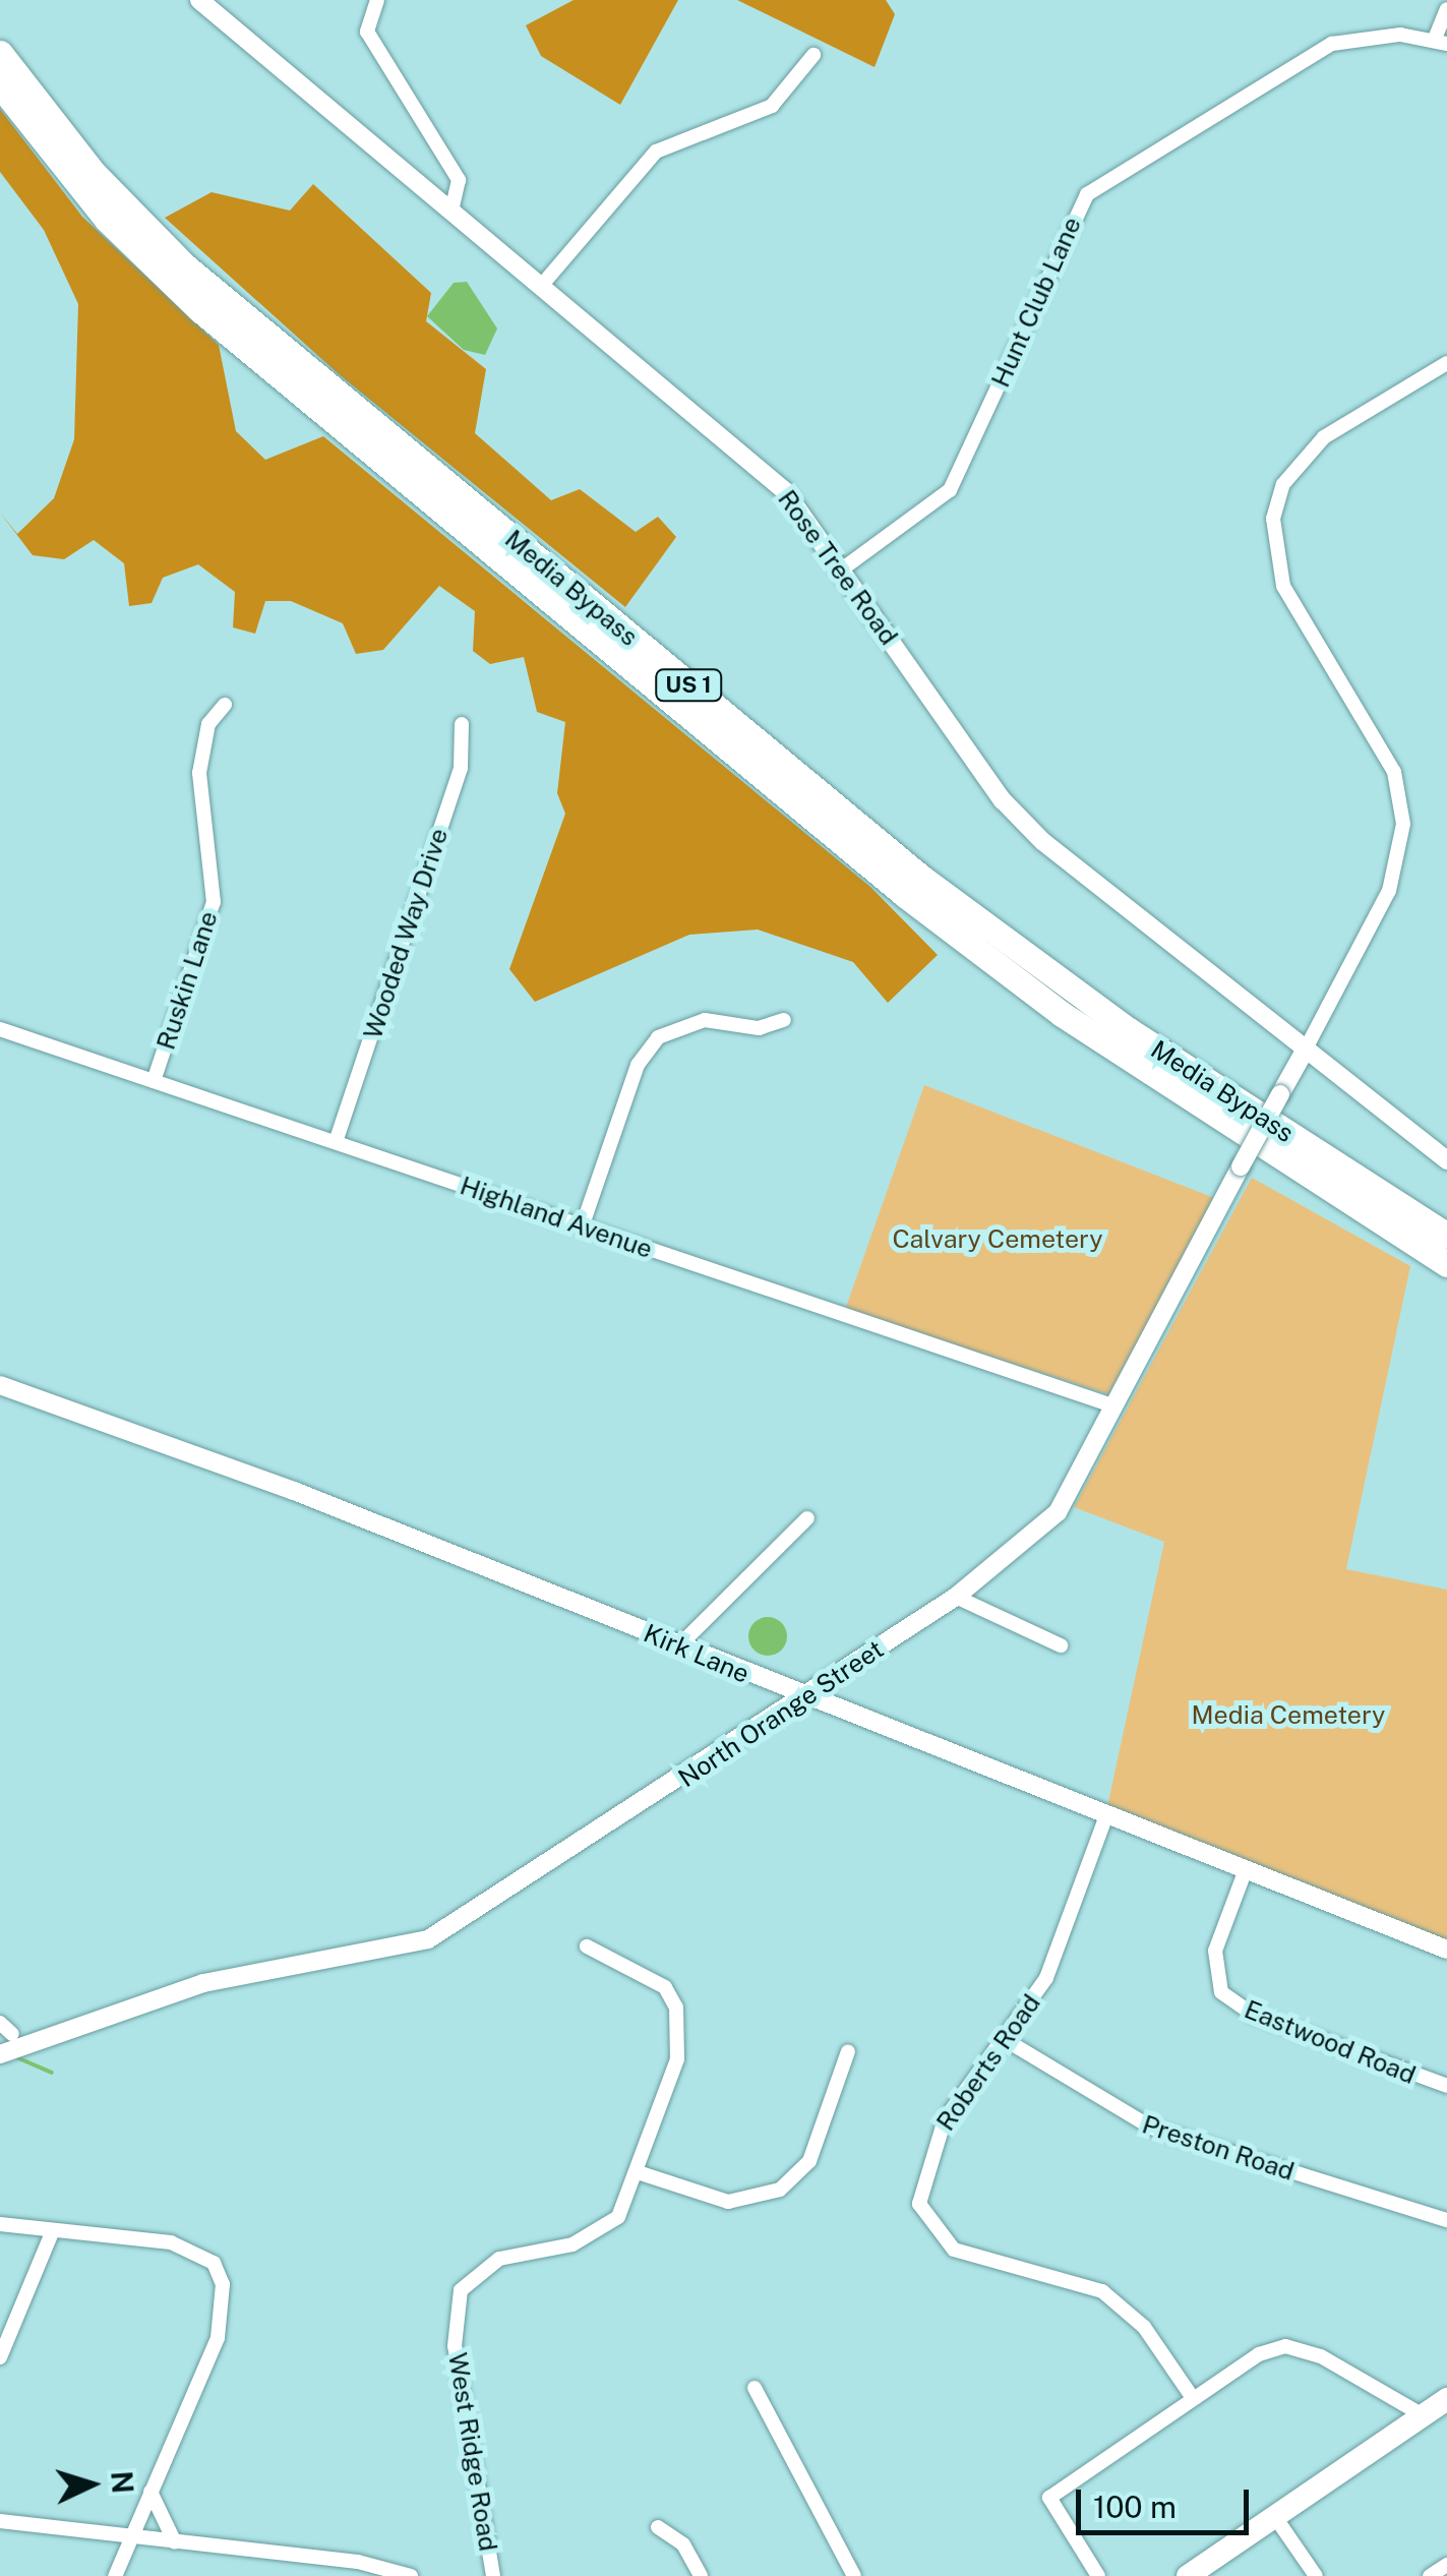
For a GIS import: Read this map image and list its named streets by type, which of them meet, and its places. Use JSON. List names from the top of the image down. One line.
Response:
{"streets":{"highway":["Media Bypass","US 1"],"street":["Hunt Club Lane","Rose Tree Road","Wooded Way Drive","Ruskin Lane","Highland Avenue","Kirk Lane","North Orange Street","Eastwood Road","Roberts Road","Preston Road","West Ridge Road"]},"crossings":[["Hunt Club Lane","Rose Tree Road"],["Rose Tree Road","North Orange Street"],["Wooded Way Drive","Highland Avenue"],["Ruskin Lane","Highland Avenue"],["Highland Avenue","North Orange Street"],["Kirk Lane","North Orange Street"],["Kirk Lane","Eastwood Road"],["Kirk Lane","Roberts Road"],["Roberts Road","Preston Road"]],"parks":["Calvary Cemetery","Media Cemetery"],"scale_bar":"100 m","north":"right"}
